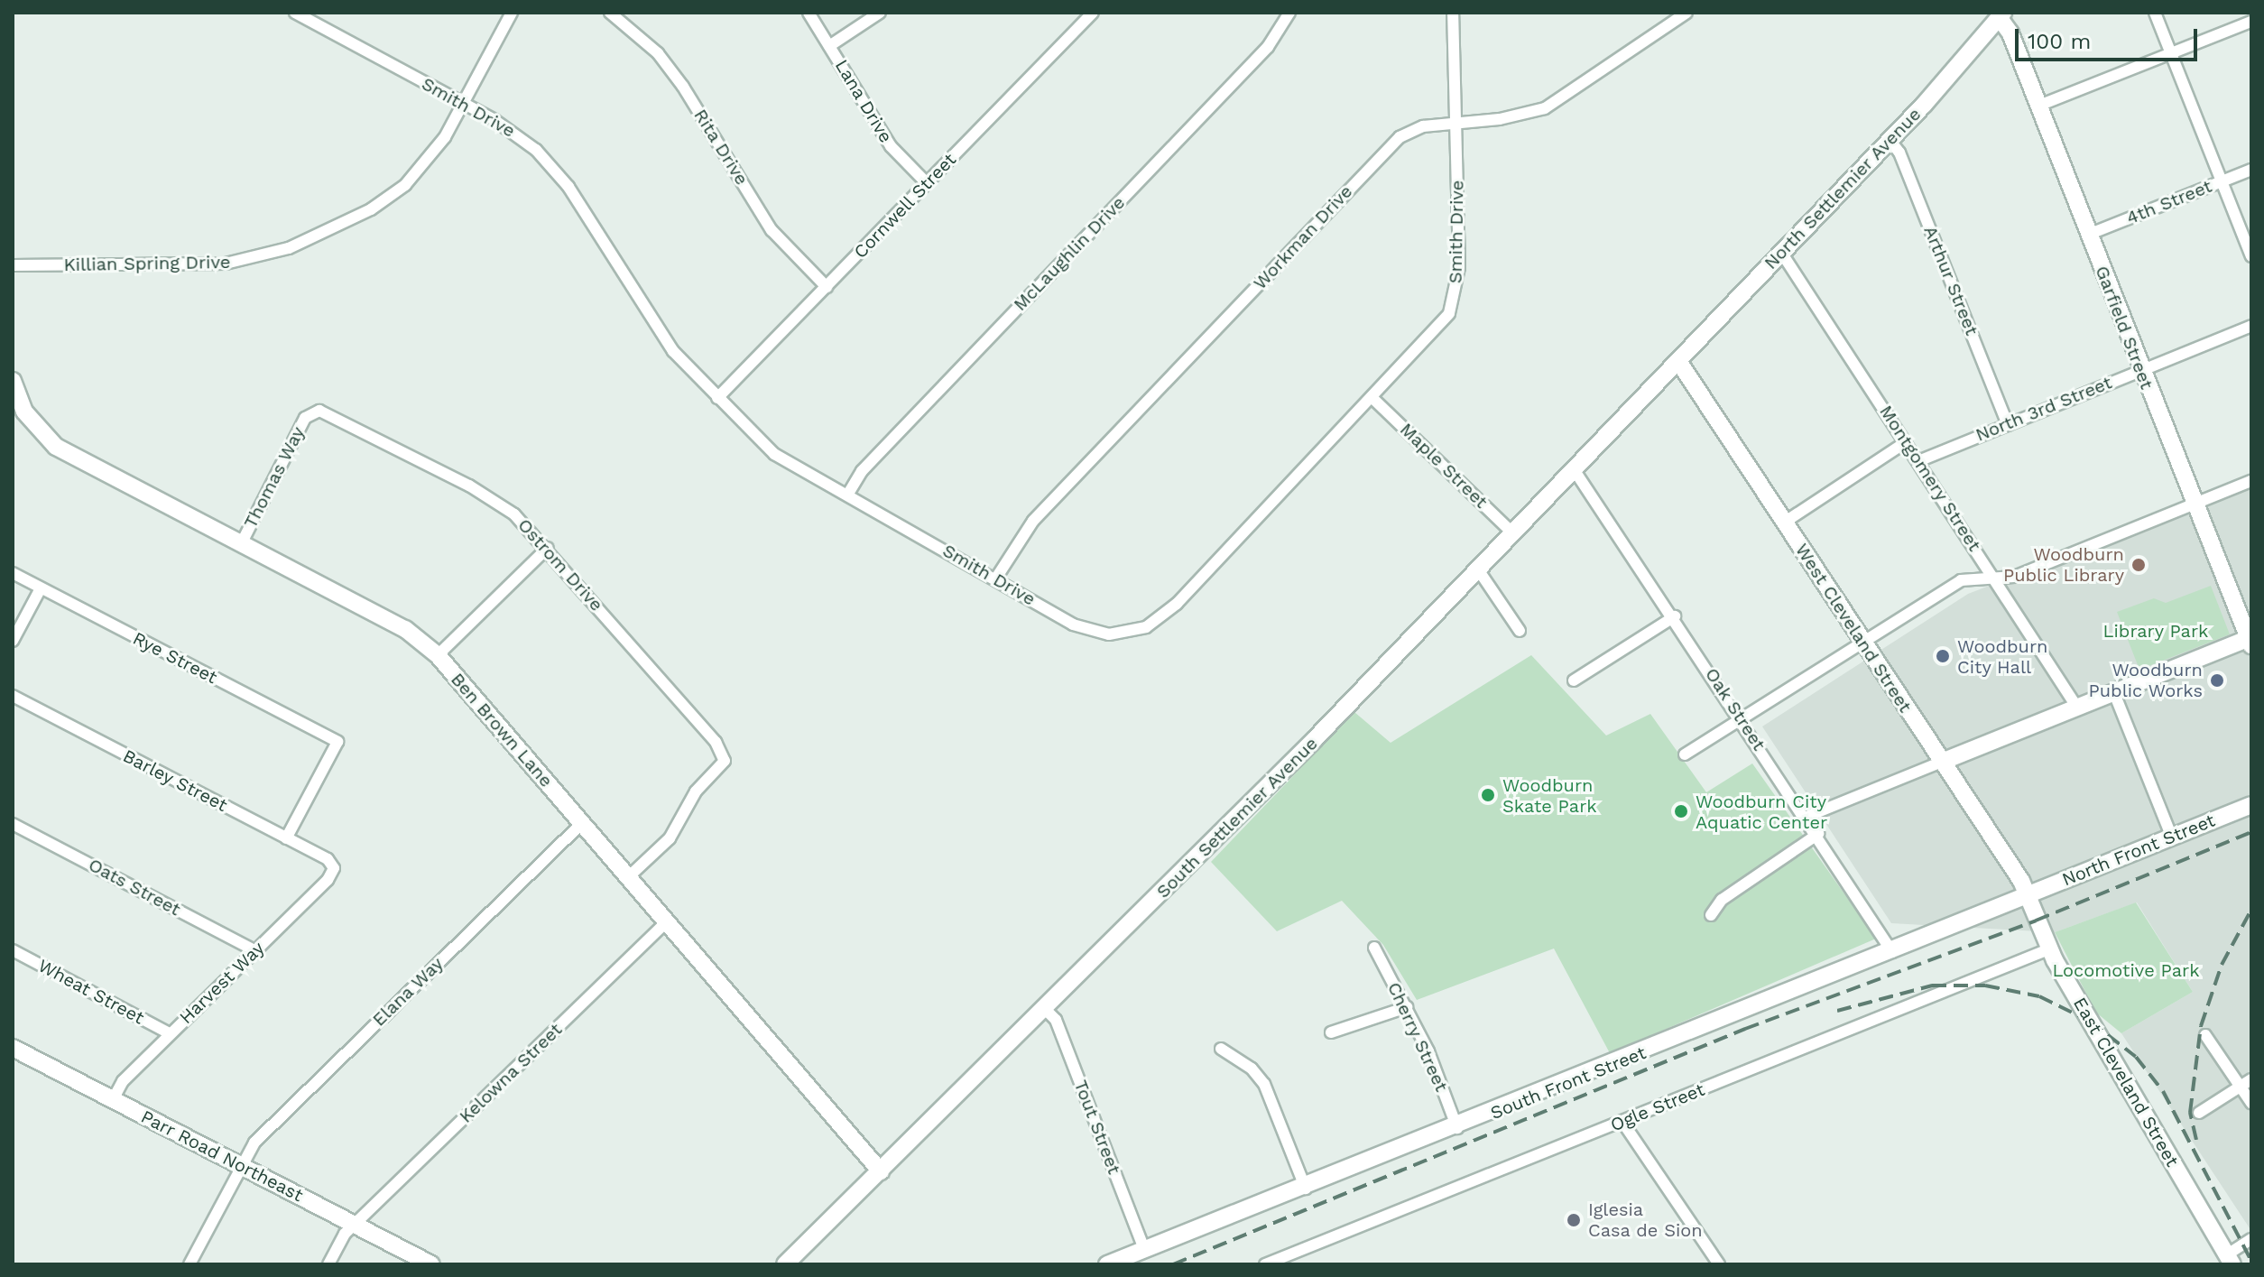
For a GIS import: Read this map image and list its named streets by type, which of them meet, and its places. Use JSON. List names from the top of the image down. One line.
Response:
{"streets":{"main road":["North Settlemier Avenue","Garfield Street","West Cleveland Street","Ben Brown Lane","South Settlemier Avenue","North Front Street","East Cleveland Street","South Front Street","Parr Road Northeast"],"street":["Lana Drive","Smith Drive","Rita Drive","4th Street","Cornwell Street","Workman Drive","McLaughlin Drive","Killian Spring Drive","Arthur Street","North 3rd Street","Maple Street","Thomas Way","Montgomery Street","Ostrom Drive","Rye Street","Oak Street","Barley Street","Oats Street","Harvest Way","Wheat Street","Elana Way","Cherry Street","Kelowna Street","Ogle Street","Tout Street"]},"crossings":[["Lana Drive","Cornwell Street"],["Smith Drive","Cornwell Street"],["Smith Drive","Workman Drive"],["Smith Drive","McLaughlin Drive"],["Smith Drive","Killian Spring Drive"],["Smith Drive","Maple Street"],["Rita Drive","Cornwell Street"],["North Settlemier Avenue","Arthur Street"],["North Settlemier Avenue","Garfield Street"],["North Settlemier Avenue","Montgomery Street"],["North Settlemier Avenue","West Cleveland Street"],["North Settlemier Avenue","South Settlemier Avenue"],["4th Street","Garfield Street"],["Arthur Street","North 3rd Street"],["Garfield Street","North 3rd Street"],["North 3rd Street","Montgomery Street"],["Maple Street","South Settlemier Avenue"],["Thomas Way","Ostrom Drive"],["Thomas Way","Ben Brown Lane"],["Ostrom Drive","Ben Brown Lane"],["West Cleveland Street","South Settlemier Avenue"],["West Cleveland Street","North Front Street"],["West Cleveland Street","East Cleveland Street"],["West Cleveland Street","South Front Street"],["Rye Street","Barley Street"],["Oak Street","South Settlemier Avenue"],["Oak Street","South Front Street"],["Ben Brown Lane","South Settlemier Avenue"],["Ben Brown Lane","Elana Way"],["Ben Brown Lane","Kelowna Street"],["Barley Street","Harvest Way"],["South Settlemier Avenue","Tout Street"],["North Front Street","East Cleveland Street"],["North Front Street","South Front Street"],["Oats Street","Harvest Way"],["Harvest Way","Wheat Street"],["Harvest Way","Parr Road Northeast"],["Elana Way","Parr Road Northeast"],["Cherry Street","South Front Street"],["Kelowna Street","Parr Road Northeast"],["East Cleveland Street","South Front Street"],["East Cleveland Street","Ogle Street"],["South Front Street","Tout Street"]],"parks":["Library Park","Locomotive Park"],"places":["Woodburn Public Library","Woodburn City Hall","Woodburn Public Works","Woodburn Skate Park","Woodburn City Aquatic Center","Iglesia Casa de Sion"],"scale_bar":"100 m"}
